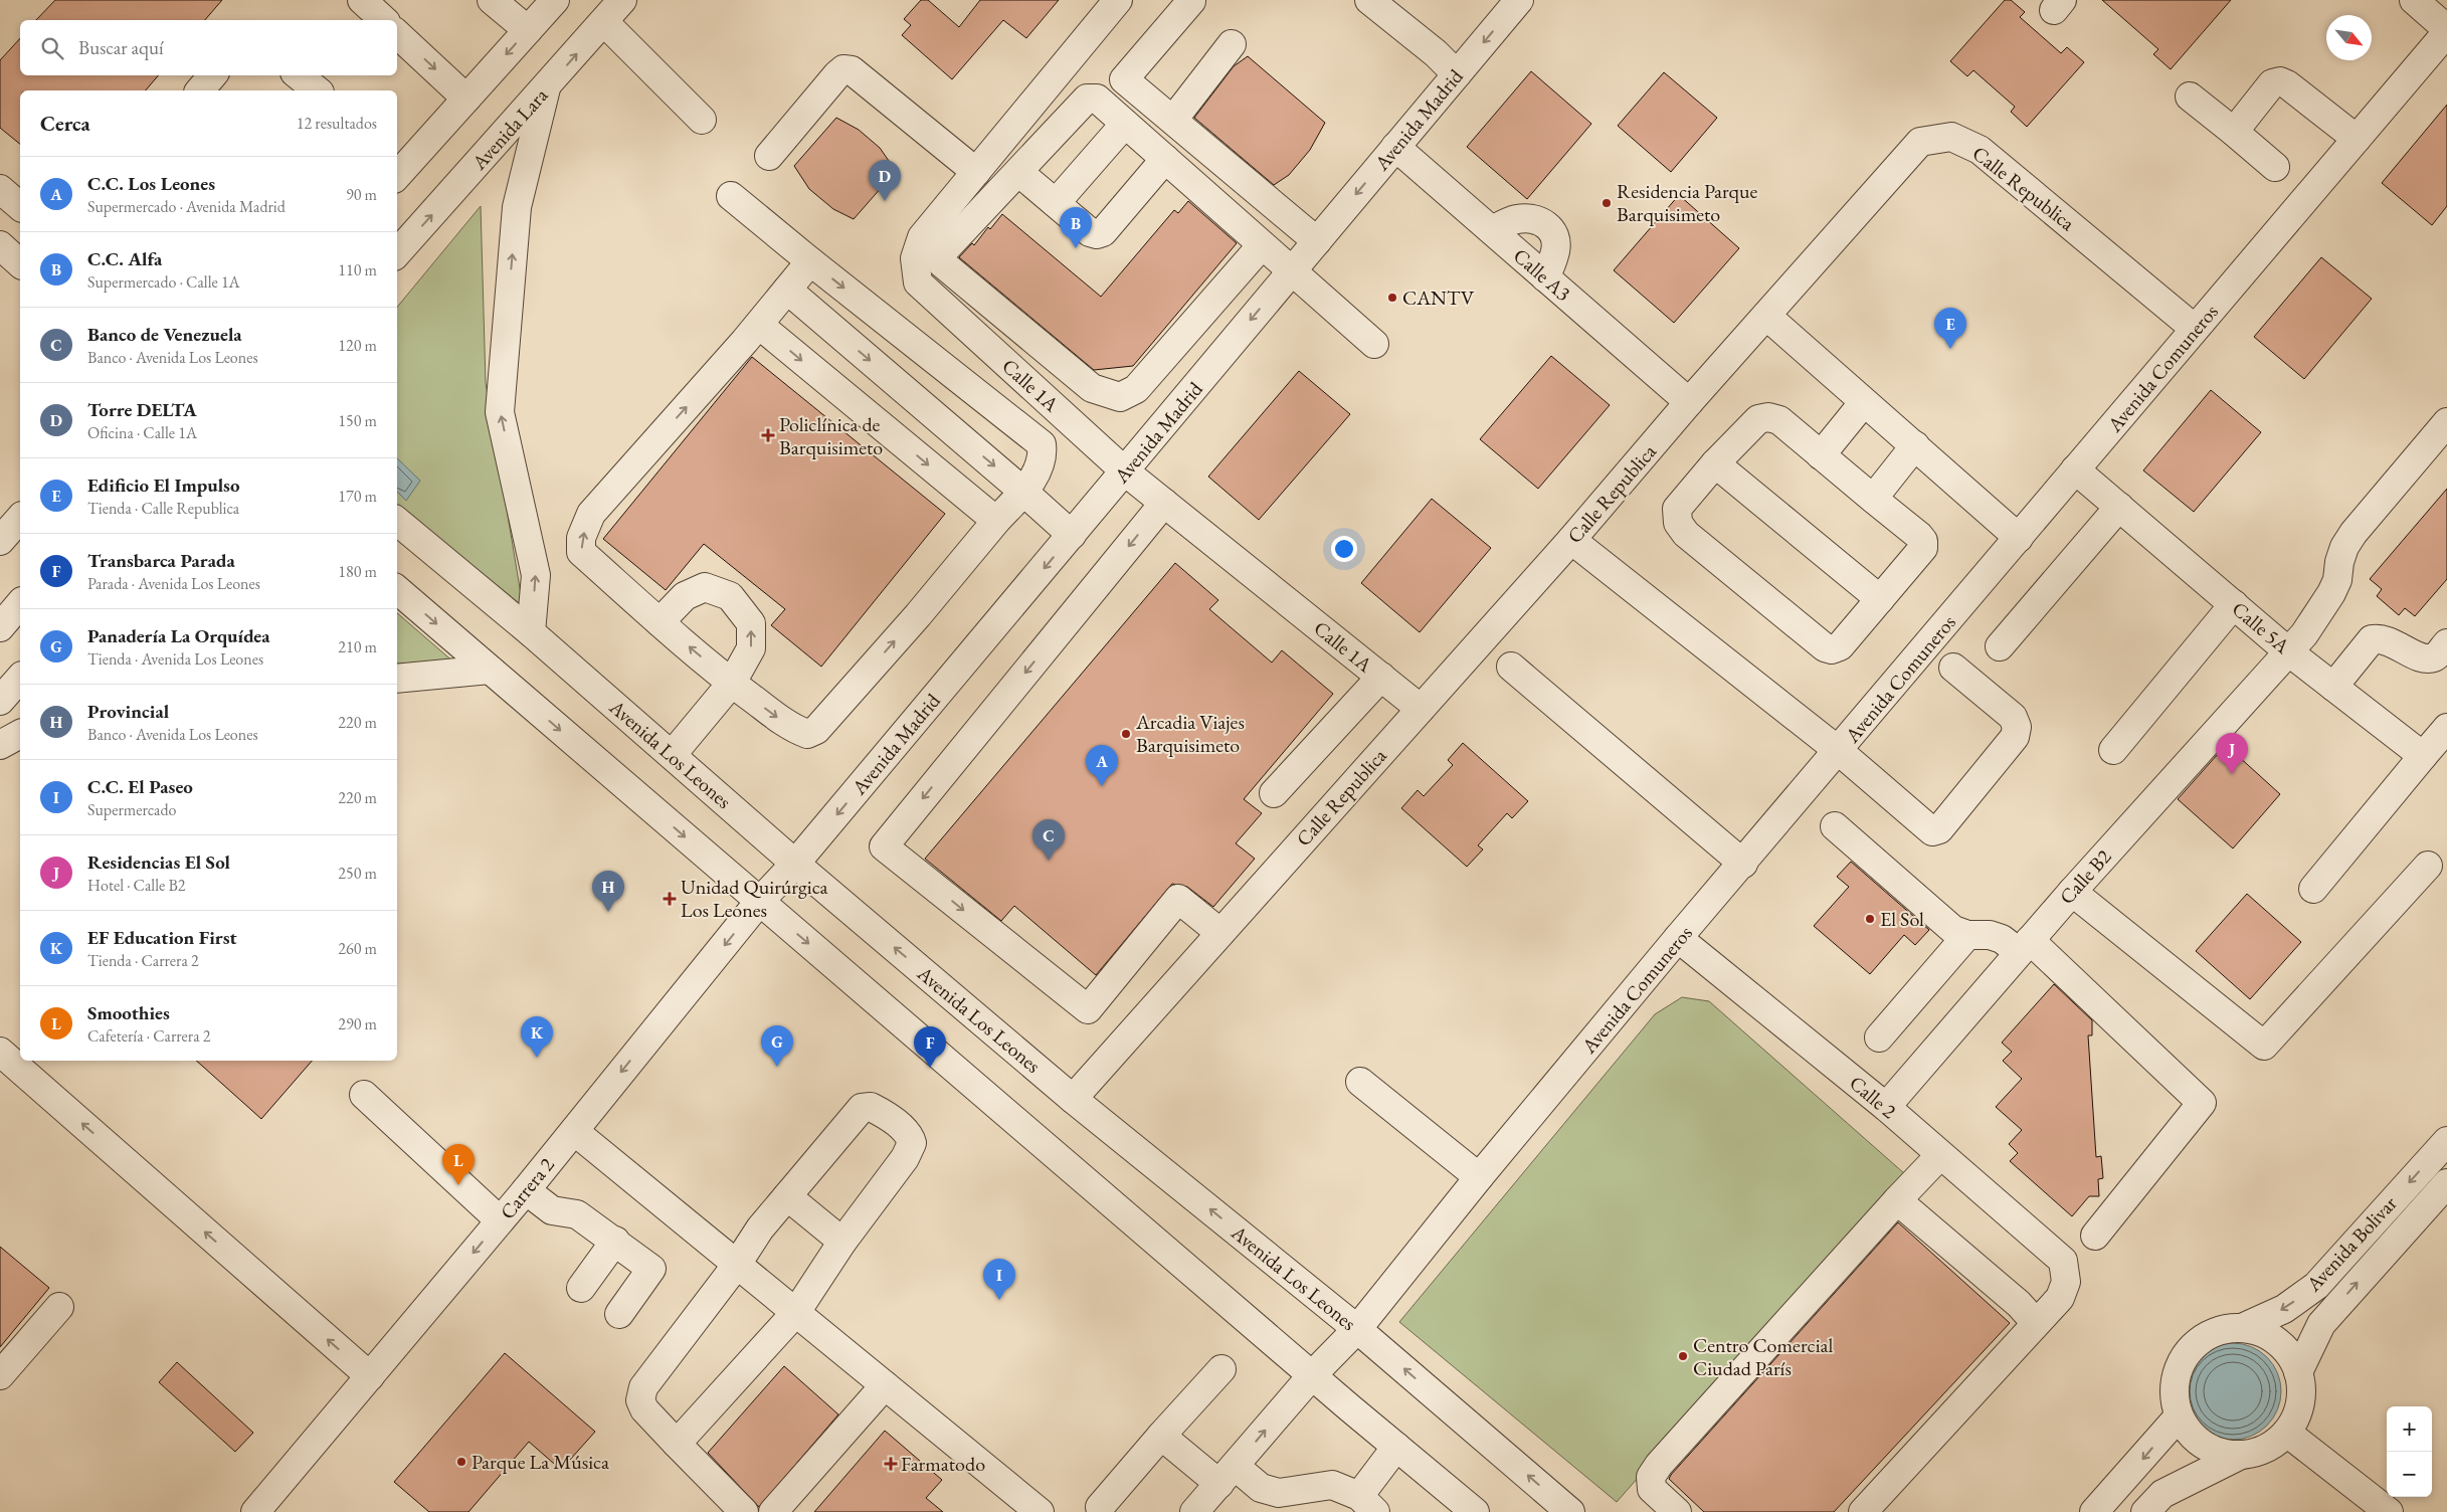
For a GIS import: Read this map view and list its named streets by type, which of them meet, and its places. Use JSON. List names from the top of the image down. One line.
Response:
{"streets":{"street":["Avenida Madrid","Avenida Lara","Calle Republica","Calle A3","Avenida Comuneros","Calle 1A","Calle 5A","Avenida Los Leones","Calle B2","Calle 2","Carrera 2","Avenida Bolivar"]},"crossings":[["Avenida Madrid","Calle A3"],["Avenida Madrid","Calle 1A"],["Avenida Madrid","Avenida Los Leones"],["Avenida Madrid","Carrera 2"],["Calle Republica","Calle A3"],["Calle Republica","Avenida Comuneros"],["Calle Republica","Calle 1A"],["Calle Republica","Avenida Los Leones"],["Avenida Comuneros","Calle 5A"],["Avenida Comuneros","Avenida Los Leones"],["Avenida Comuneros","Calle 2"],["Calle 5A","Calle B2"],["Avenida Los Leones","Carrera 2"],["Calle B2","Calle 2"]],"one_way":["Carrera 2"],"places":{"other":["Residencia Parque Barquisimeto","CANTV","Arcadia Viajes Barquisimeto","El Sol","Centro Comercial Ciudad París","Parque La Música"],"health":["Policlínica de Barquisimeto","Unidad Quirúrgica Los Leones","Farmatodo"]},"north":"bottom right","page":{"search":"Buscar aquí","heading":["Cerca","12 resultados"],"list":[{"mark":"A","name":"C.C. Los Leones","note":"Supermercado · Avenida Madrid","value":"90 m"},{"mark":"B","name":"C.C. Alfa","note":"Supermercado · Calle 1A","value":"110 m"},{"mark":"C","name":"Banco de Venezuela","note":"Banco · Avenida Los Leones","value":"120 m"},{"mark":"D","name":"Torre DELTA","note":"Oficina · Calle 1A","value":"150 m"},{"mark":"E","name":"Edificio El Impulso","note":"Tienda · Calle Republica","value":"170 m"},{"mark":"F","name":"Transbarca Parada","note":"Parada · Avenida Los Leones","value":"180 m"},{"mark":"G","name":"Panadería La Orquídea","note":"Tienda · Avenida Los Leones","value":"210 m"},{"mark":"H","name":"Provincial","note":"Banco · Avenida Los Leones","value":"220 m"},{"mark":"I","name":"C.C. El Paseo","note":"Supermercado","value":"220 m"},{"mark":"J","name":"Residencias El Sol","note":"Hotel · Calle B2","value":"250 m"},{"mark":"K","name":"EF Education First","note":"Tienda · Carrera 2","value":"260 m"},{"mark":"L","name":"Smoothies","note":"Cafetería · Carrera 2","value":"290 m"}],"pins":["D","B","E","J","A","C","H","K","G","F","L","I"],"map_buttons":["+","−"]}}
